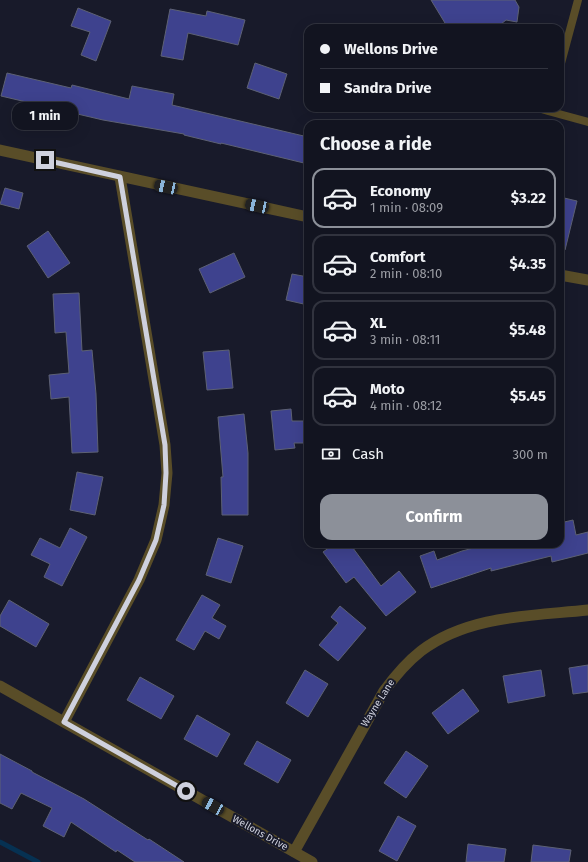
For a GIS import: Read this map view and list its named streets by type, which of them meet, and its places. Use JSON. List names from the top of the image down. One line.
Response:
{"streets":{"street":["Wayne Lane","Wellons Drive"]},"crossings":[["Wayne Lane","Wellons Drive"]],"page":{"banner":["Wellons Drive","Sandra Drive"],"bubble":"1 min","heading":"Choose a ride","list":[{"name":"Economy","note":"1 min · 08:09","value":"$3.22"},{"name":"Comfort","note":"2 min · 08:10","value":"$4.35"},{"name":"XL","note":"3 min · 08:11","value":"$5.48"},{"name":"Moto","note":"4 min · 08:12","value":"$5.45"}],"pay":["Cash","300 m"],"buttons":"Confirm"}}
